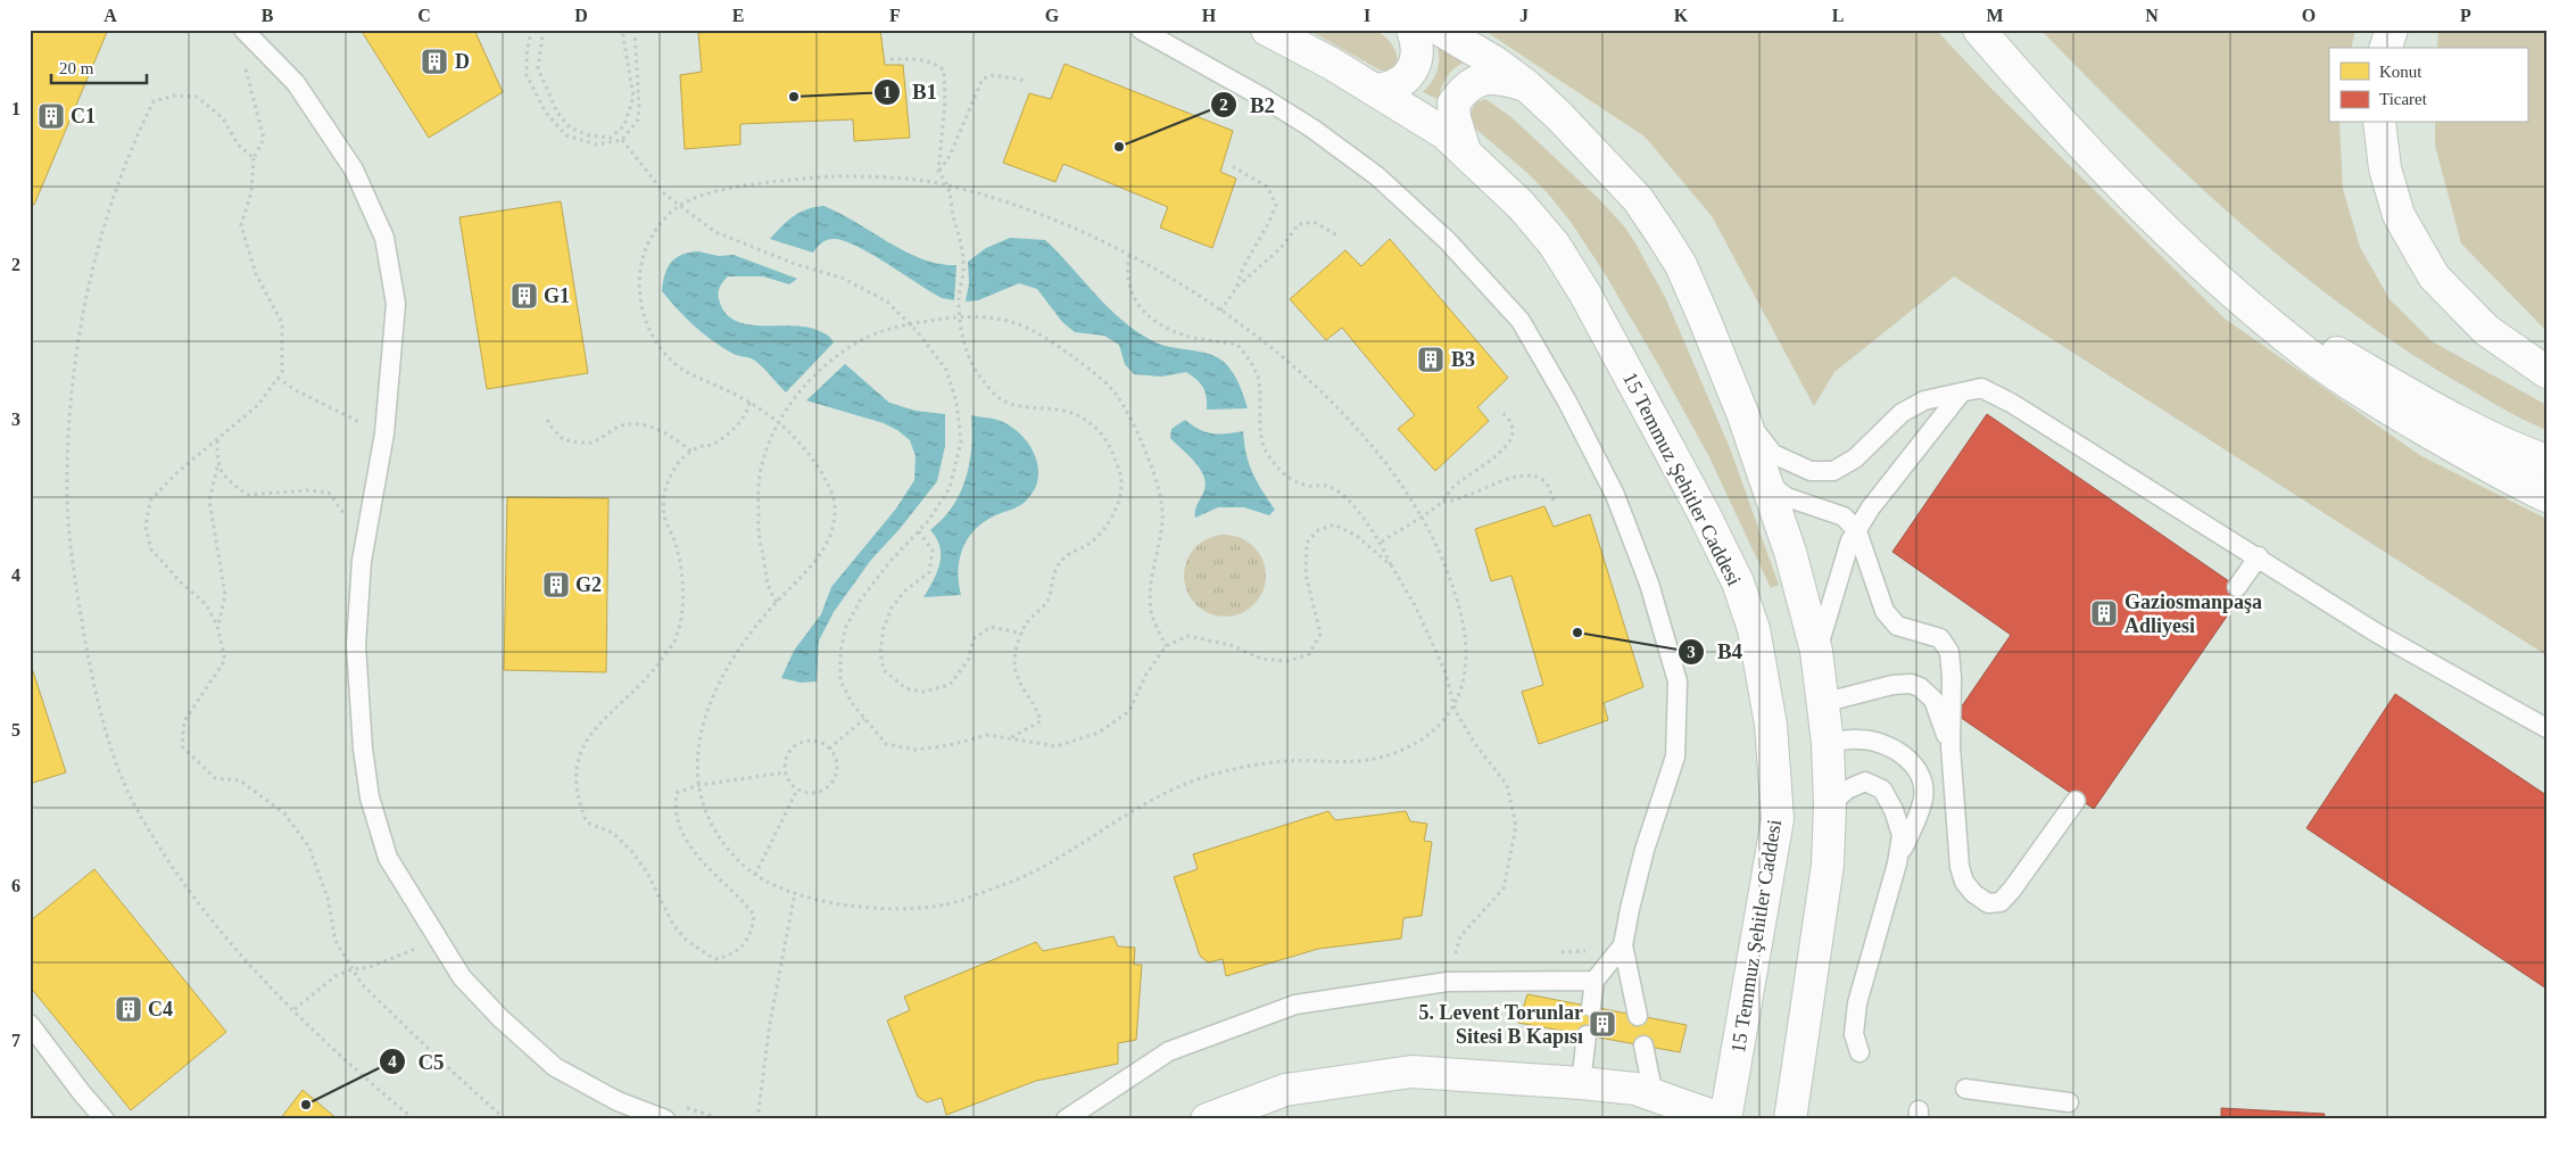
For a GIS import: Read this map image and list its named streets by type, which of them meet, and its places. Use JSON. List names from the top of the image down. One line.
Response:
{"streets":{"main road":["15 Temmuz Şehitler Caddesi"]},"places":{"building":["D","C1","G1","B3","G2","Gaziosmanpaşa Adliyesi","C4","5. Levent Torunlar Sitesi B Kapısı"],"other":["B1","B2","B4","C5"]},"legend":["Konut","Ticaret"],"scale_bar":"20 m","grid":{"columns":["A","B","C","D","E","F","G","H","I","J","K","L","M","N","O","P"],"rows":["1","2","3","4","5","6","7"]}}
